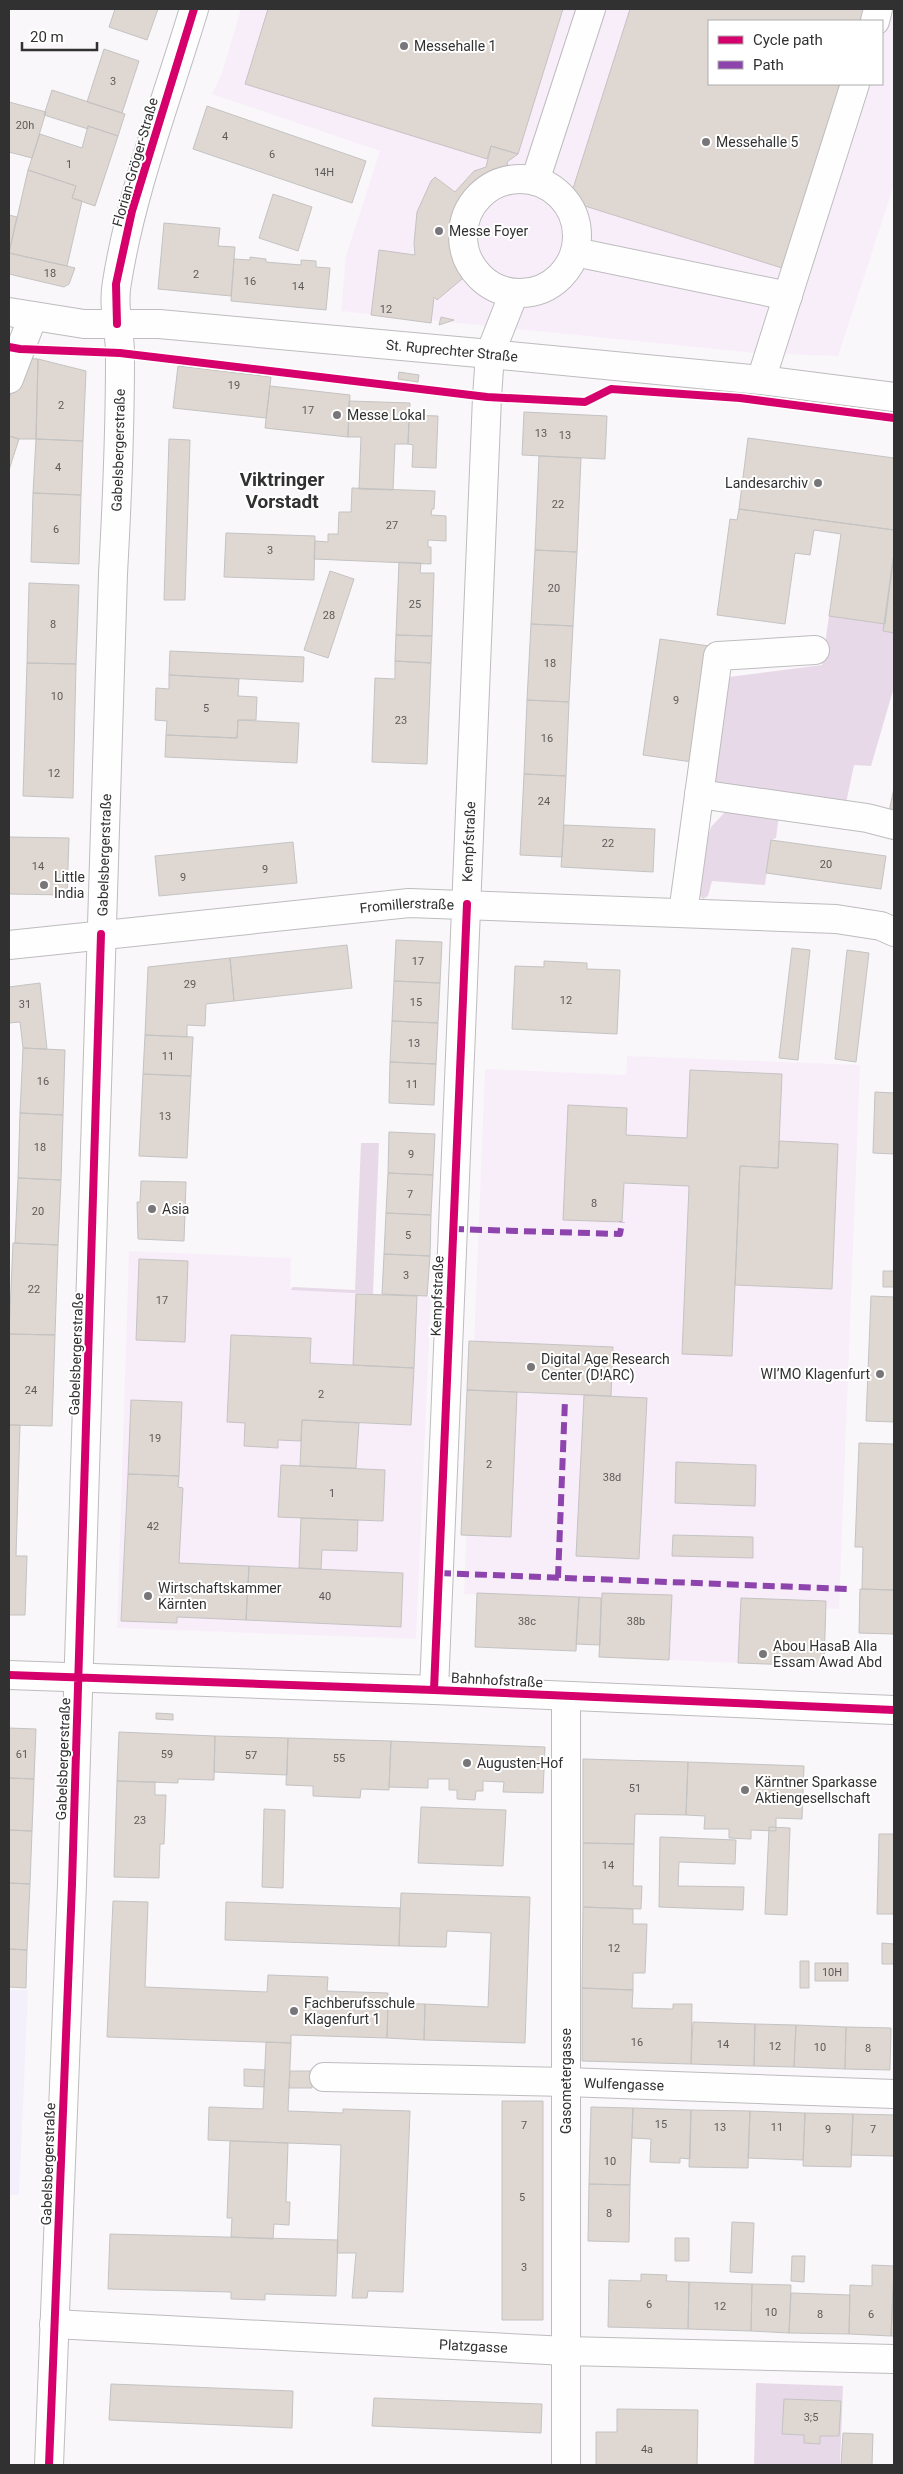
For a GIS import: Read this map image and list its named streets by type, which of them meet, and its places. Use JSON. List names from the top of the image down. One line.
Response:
{"streets":{"street":["Florian-Gröger-Straße","St. Ruprechter Straße","Gabelsbergerstraße","Kempfstraße","Fromillerstraße","Bahnhofstraße","Gasometergasse","Wulfengasse","Platzgasse"]},"crossings":[["Florian-Gröger-Straße","St. Ruprechter Straße"],["Florian-Gröger-Straße","Gabelsbergerstraße"],["St. Ruprechter Straße","Gabelsbergerstraße"],["St. Ruprechter Straße","Kempfstraße"],["Gabelsbergerstraße","Fromillerstraße"],["Gabelsbergerstraße","Bahnhofstraße"],["Gabelsbergerstraße","Platzgasse"],["Kempfstraße","Fromillerstraße"],["Kempfstraße","Bahnhofstraße"],["Bahnhofstraße","Gasometergasse"],["Gasometergasse","Wulfengasse"],["Gasometergasse","Platzgasse"]],"districts":["Viktringer Vorstadt"],"places":["Messehalle 1","Messehalle 5","Messe Foyer","Messe Lokal","Landesarchiv","Little India","Asia","Digital Age Research Center (D!ARC)","WI’MO Klagenfurt","Wirtschaftskammer Kärnten","Abou HasaB Alla Essam Awad Abd","Augusten-Hof","Kärntner Sparkasse Aktiengesellschaft","Fachberufsschule Klagenfurt 1"],"house_numbers":["3","20h","4","6","1","14H","18","2","16","14","12","19","2","17","13","13","4","22","27","6","3","20","25","28","8","18","10","9","5","23","16","12","24","22","20","14","9","9","17","29","12","15","31","13","11","16","11","13","18","9","7","8","20","5","3","22","17","24","2","19","2","38d","1","42","40","38c","38b","61","59","57","55","51","23","14","12","10H","16","14","12","10","8","15","7","13","11","9","7","10","5","8","3","6","12","10","8","6","3;5","4a"],"legend":["Cycle path","Path"],"scale_bar":"20 m"}
